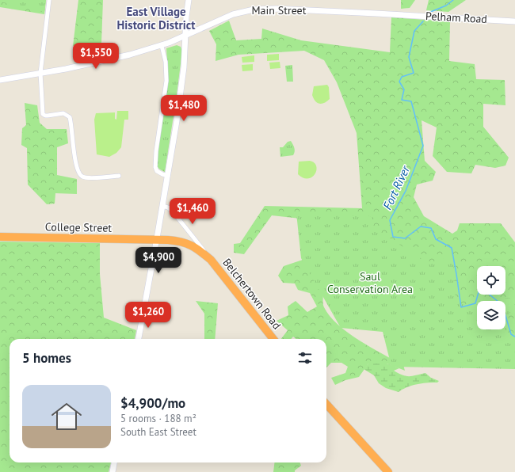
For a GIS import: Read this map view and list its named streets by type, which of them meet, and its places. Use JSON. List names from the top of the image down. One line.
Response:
{"streets":{"highway":["College Street","Belchertown Road"],"main road":["Main Street","Pelham Road"]},"crossings":[["Main Street","Pelham Road"],["College Street","Belchertown Road"]],"districts":["East Village Historic District"],"water":["Fort River"],"parks":["Saul Conservation Area"],"page":{"price":["$1,550","$1,480","$1,460","$4,900","$1,260"],"heading":"5 homes","list":[{"name":"$4,900/mo","note":"5 rooms · 188 m² · South East Street"}]}}
